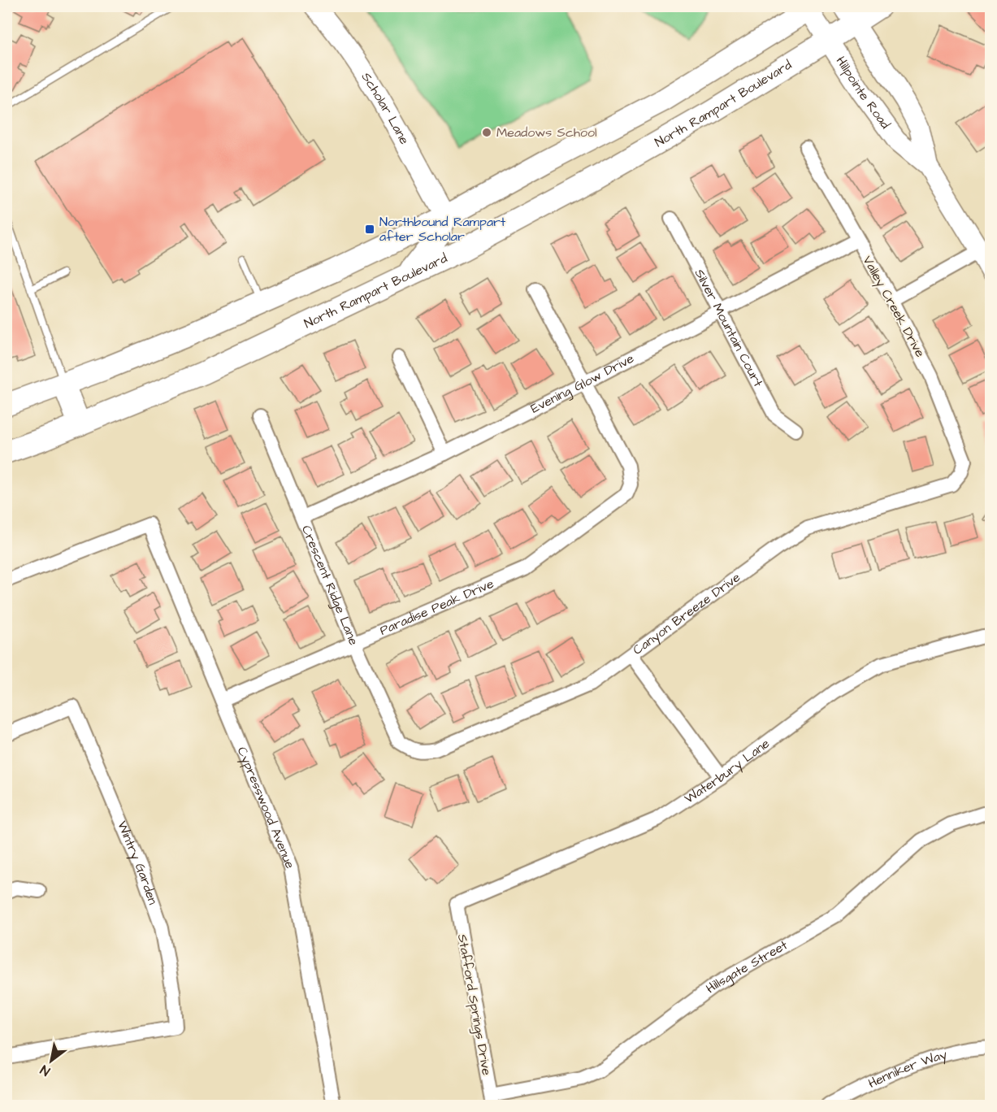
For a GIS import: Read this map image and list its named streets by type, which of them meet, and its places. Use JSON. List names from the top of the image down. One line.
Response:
{"streets":{"main road":["North Rampart Boulevard"],"street":["Hillpointe Road","Scholar Lane","Valley Creek Drive","Silver Mountain Court","Evening Glow Drive","Crescent Ridge Lane","Paradise Peak Drive","Canyon Breeze Drive","Waterbury Lane","Cypresswood Avenue","Wintry Garden","Hillsgate Street","Stafford Springs Drive","Henniker Way"]},"crossings":[["Hillpointe Road","North Rampart Boulevard"],["Valley Creek Drive","Evening Glow Drive"],["Valley Creek Drive","Canyon Breeze Drive"],["Silver Mountain Court","Evening Glow Drive"],["Evening Glow Drive","Crescent Ridge Lane"],["Evening Glow Drive","Paradise Peak Drive"],["Crescent Ridge Lane","Paradise Peak Drive"],["Crescent Ridge Lane","Canyon Breeze Drive"],["Paradise Peak Drive","Cypresswood Avenue"],["Waterbury Lane","Stafford Springs Drive"],["Hillsgate Street","Stafford Springs Drive"]],"places":{"other":["Meadows School"],"transit":["Northbound Rampart after Scholar"]},"north":"bottom left"}
